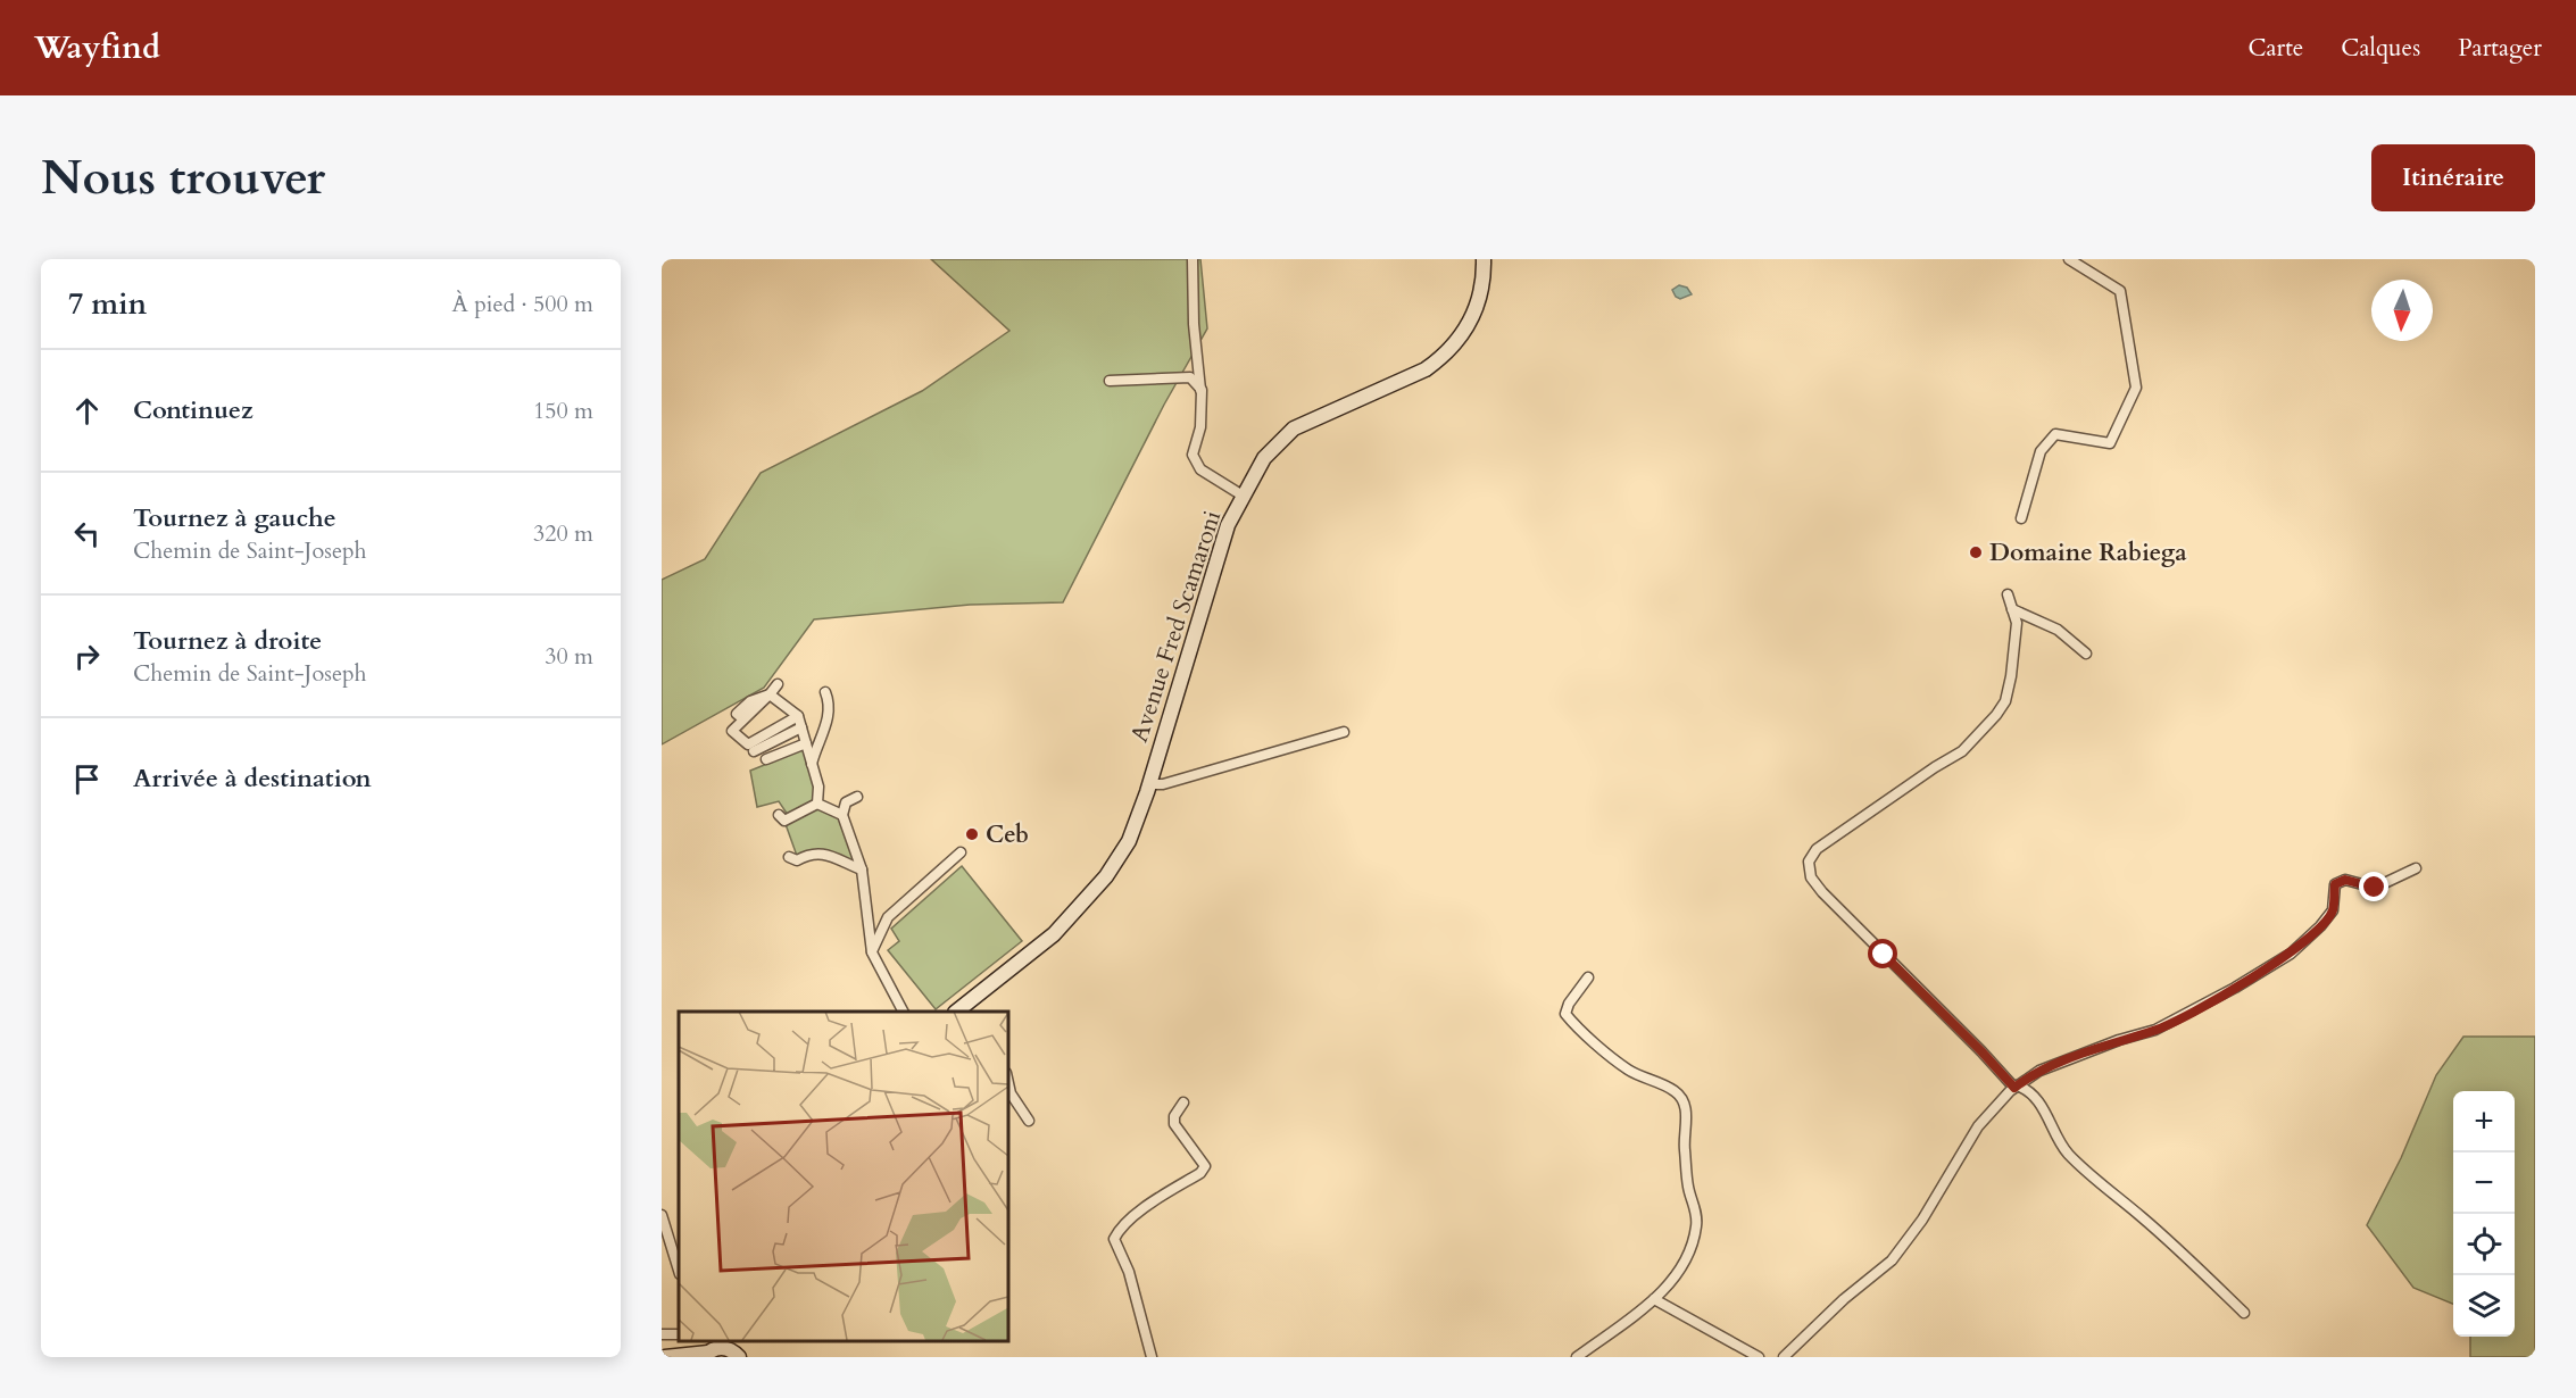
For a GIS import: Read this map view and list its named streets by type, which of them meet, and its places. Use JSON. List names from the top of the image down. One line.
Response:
{"streets":{"main road":["Avenue Fred Scamaroni"]},"places":["Domaine Rabiega","Ceb"],"north":"bottom","page":{"header":"Wayfind","nav":["Carte","Calques","Partager"],"buttons":"Itinéraire","title":"Nous trouver","heading":["7 min","À pied · 500 m"],"list":[["Continuez","150 m"],["Tournez à gauche","Chemin de Saint-Joseph","320 m"],["Tournez à droite","Chemin de Saint-Joseph","30 m"],"Arrivée à destination"],"map_buttons":["+","−"]}}
